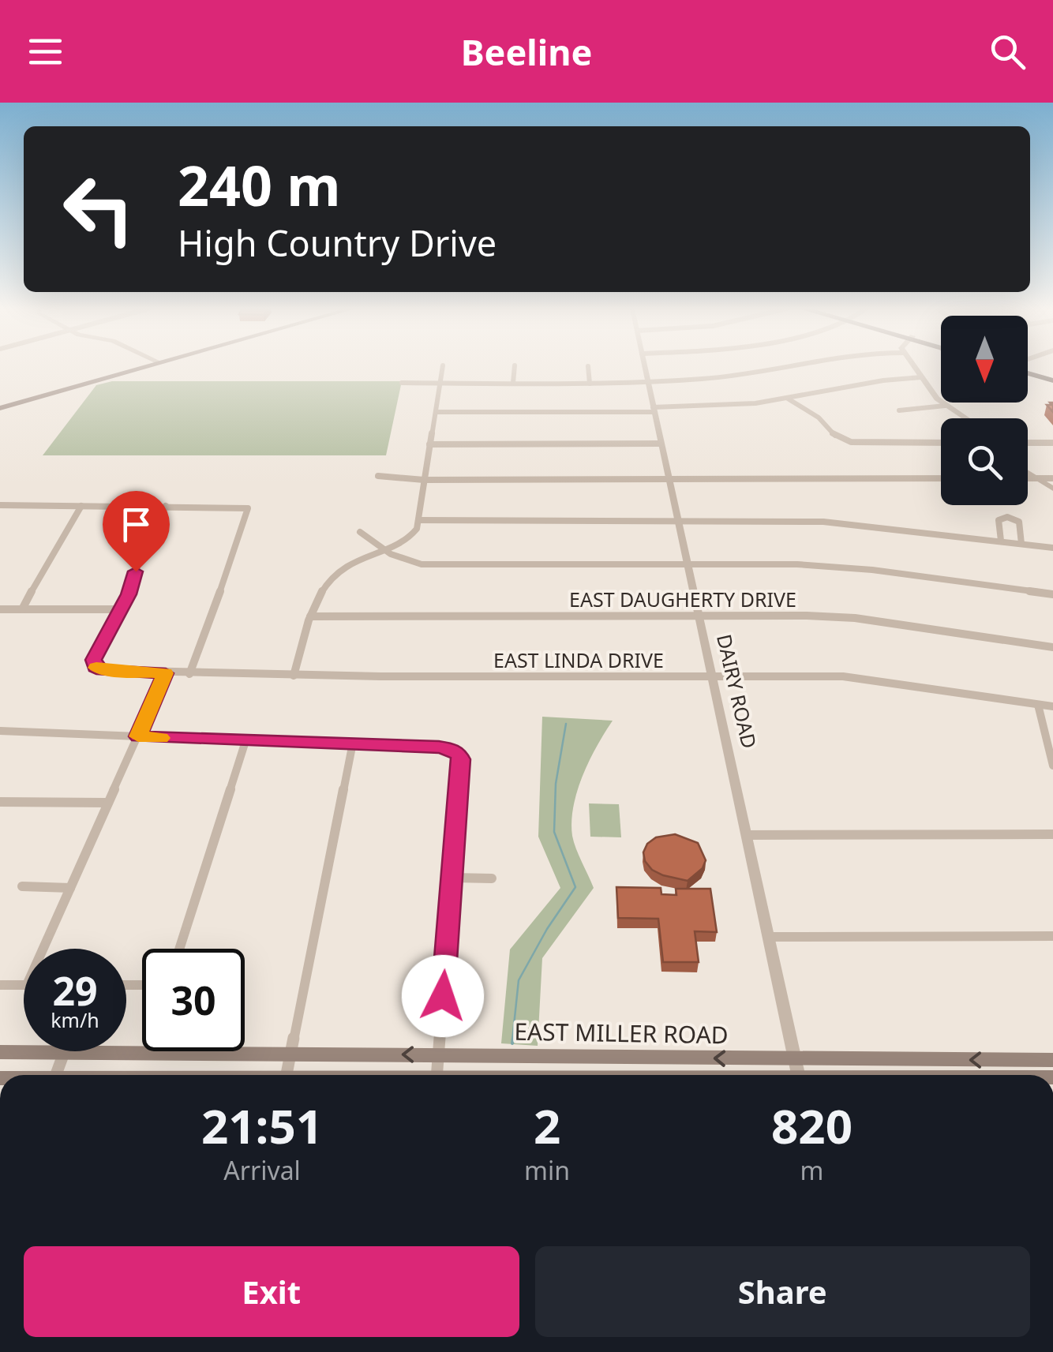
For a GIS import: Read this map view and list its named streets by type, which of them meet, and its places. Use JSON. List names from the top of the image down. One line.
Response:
{"streets":{"main road":["EAST MILLER ROAD"],"street":["EAST DAUGHERTY DRIVE","EAST LINDA DRIVE","DAIRY ROAD"]},"crossings":[["EAST DAUGHERTY DRIVE","DAIRY ROAD"],["EAST LINDA DRIVE","DAIRY ROAD"],["DAIRY ROAD","EAST MILLER ROAD"]],"one_way":["EAST MILLER ROAD"],"north":"bottom","page":{"header":"Beeline","turn":["240 m","High Country Drive"],"speed":"29 km/h","limit":"30","eta":["21:51","Arrival","2","min","820","m"],"buttons":["Exit","Share"]}}
